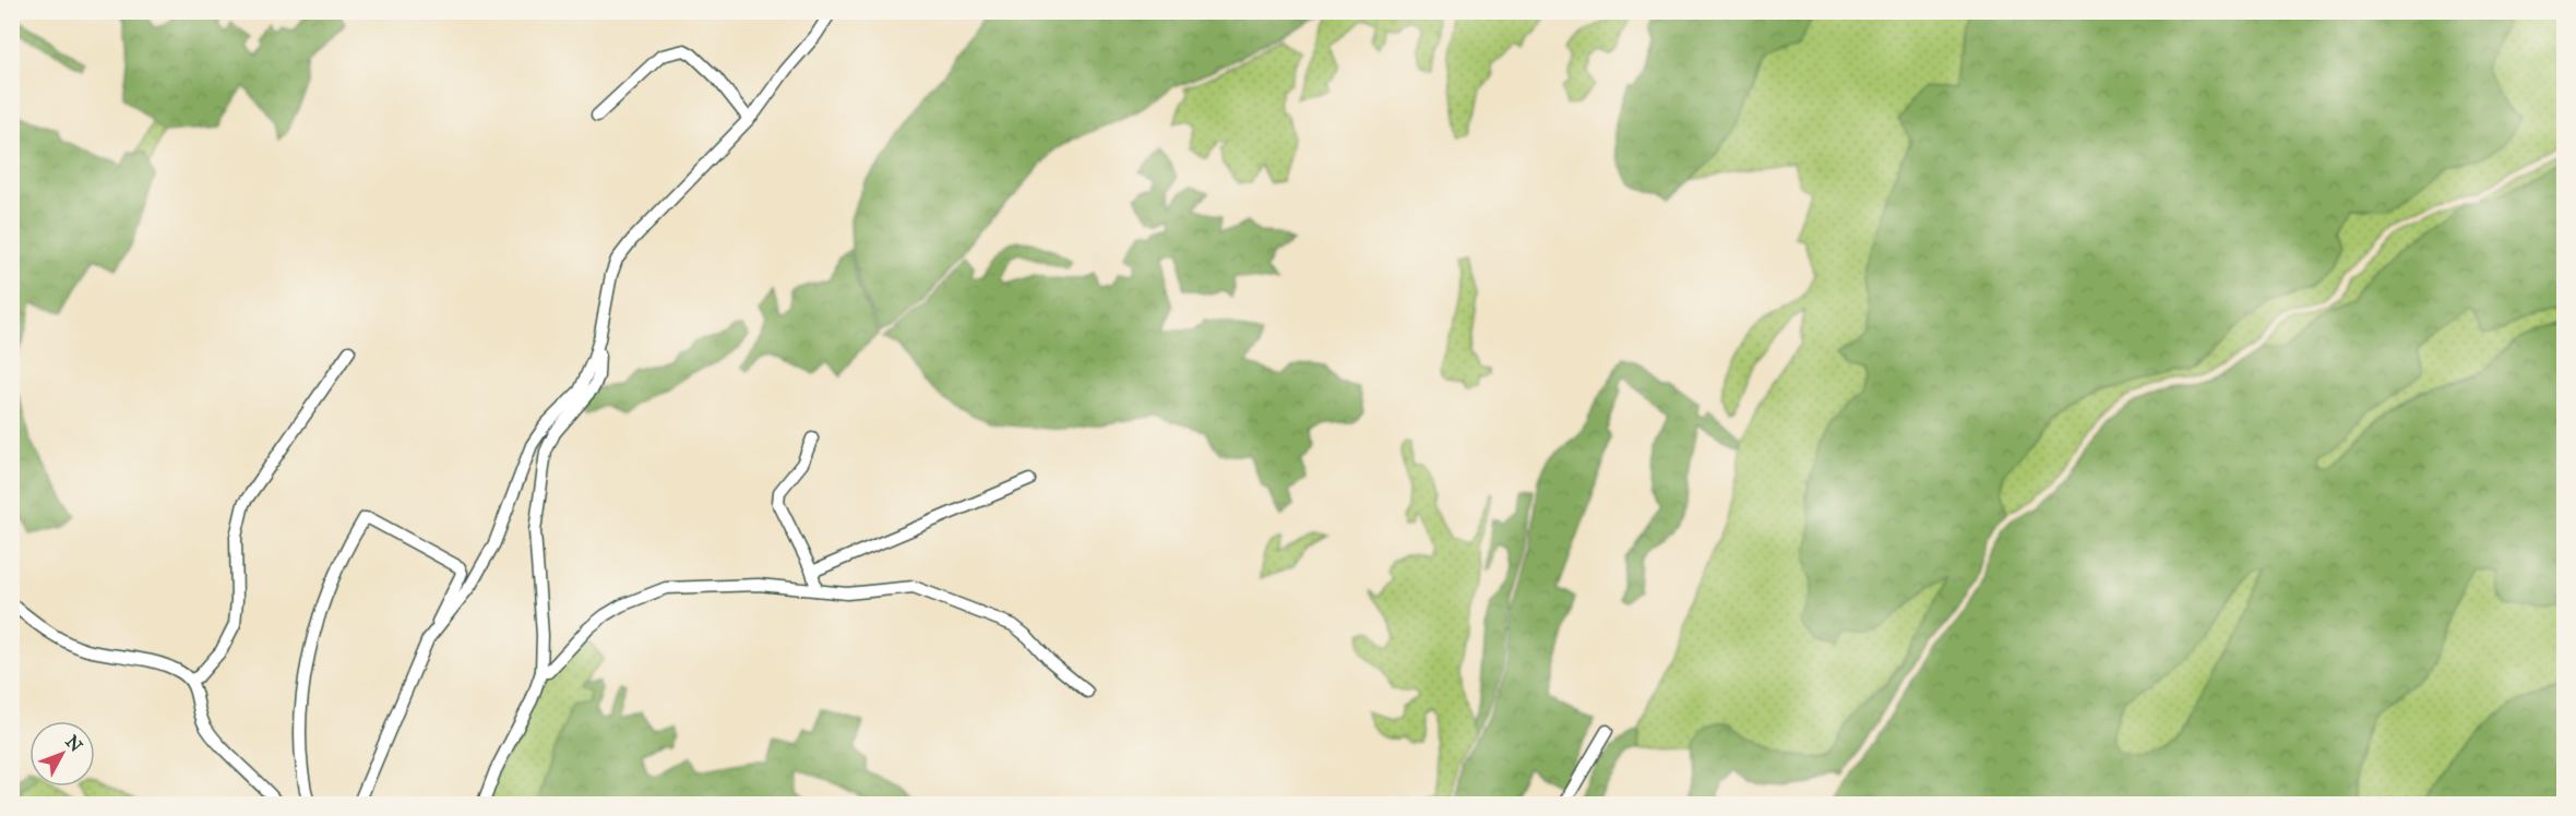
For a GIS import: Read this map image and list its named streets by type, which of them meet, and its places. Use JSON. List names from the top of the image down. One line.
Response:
{"north":"top right"}
